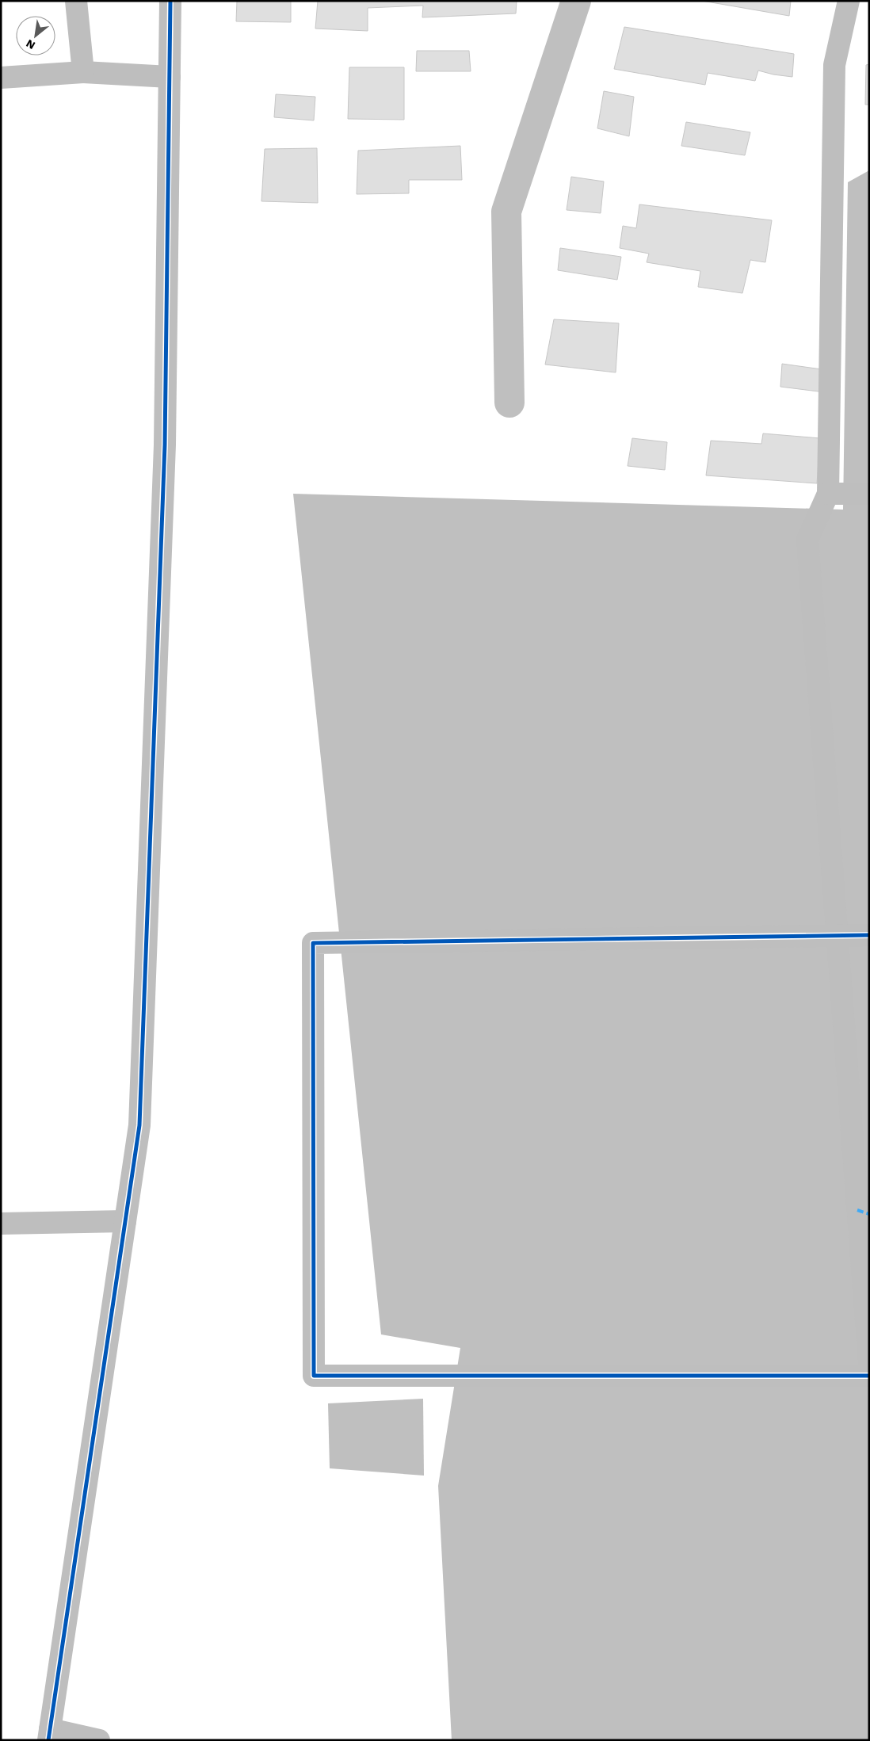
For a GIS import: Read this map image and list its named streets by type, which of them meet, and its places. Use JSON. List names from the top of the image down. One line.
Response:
{"north":"bottom left"}
